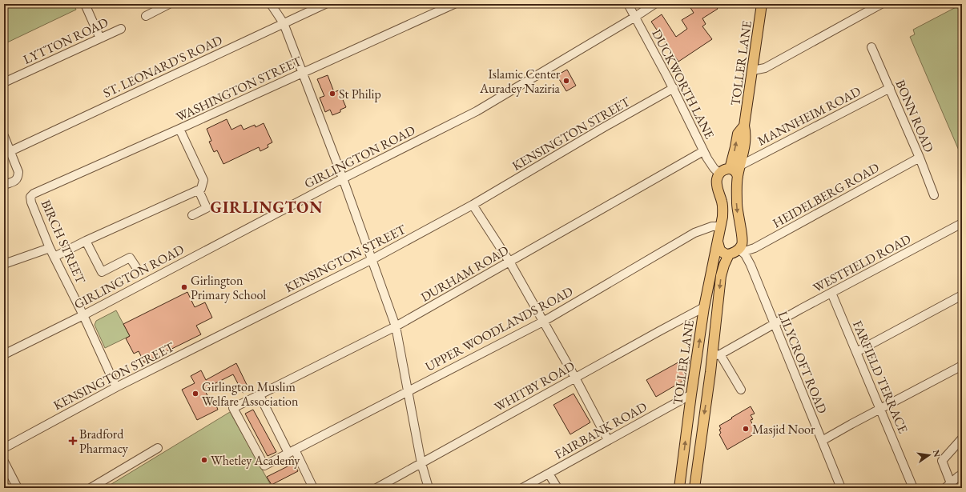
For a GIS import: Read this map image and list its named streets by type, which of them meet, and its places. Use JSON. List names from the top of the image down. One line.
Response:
{"streets":{"main road":["TOLLER LANE"],"street":["LYTTON ROAD","ST. LEONARD'S ROAD","DUCKWORTH LANE","WASHINGTON STREET","MANNHEIM ROAD","BONN ROAD","KENSINGTON STREET","GIRLINGTON ROAD","HEIDELBERG ROAD","BIRCH STREET","WESTFIELD ROAD","DURHAM ROAD","UPPER WOODLANDS ROAD","LILYCROFT ROAD","FARFIELD TERRACE","WHITBY ROAD","FAIRBANK ROAD"]},"crossings":[["TOLLER LANE","DUCKWORTH LANE"],["TOLLER LANE","MANNHEIM ROAD"],["TOLLER LANE","HEIDELBERG ROAD"],["TOLLER LANE","UPPER WOODLANDS ROAD"],["TOLLER LANE","LILYCROFT ROAD"],["TOLLER LANE","WHITBY ROAD"],["TOLLER LANE","FAIRBANK ROAD"],["DUCKWORTH LANE","KENSINGTON STREET"],["DUCKWORTH LANE","GIRLINGTON ROAD"],["DUCKWORTH LANE","DURHAM ROAD"],["WASHINGTON STREET","BIRCH STREET"],["MANNHEIM ROAD","BONN ROAD"],["BONN ROAD","HEIDELBERG ROAD"],["KENSINGTON STREET","BIRCH STREET"],["GIRLINGTON ROAD","BIRCH STREET"],["HEIDELBERG ROAD","LILYCROFT ROAD"],["WESTFIELD ROAD","LILYCROFT ROAD"],["WESTFIELD ROAD","FARFIELD TERRACE"],["DURHAM ROAD","UPPER WOODLANDS ROAD"]],"districts":["GIRLINGTON"],"places":{"other":["Islamic Center Auradey Naziria","St Philip","Girlington Primary School","Girlington Muslim Welfare Association","Masjid Noor","Whetley Academy"],"health":["Bradford Pharmacy"]},"north":"right"}
